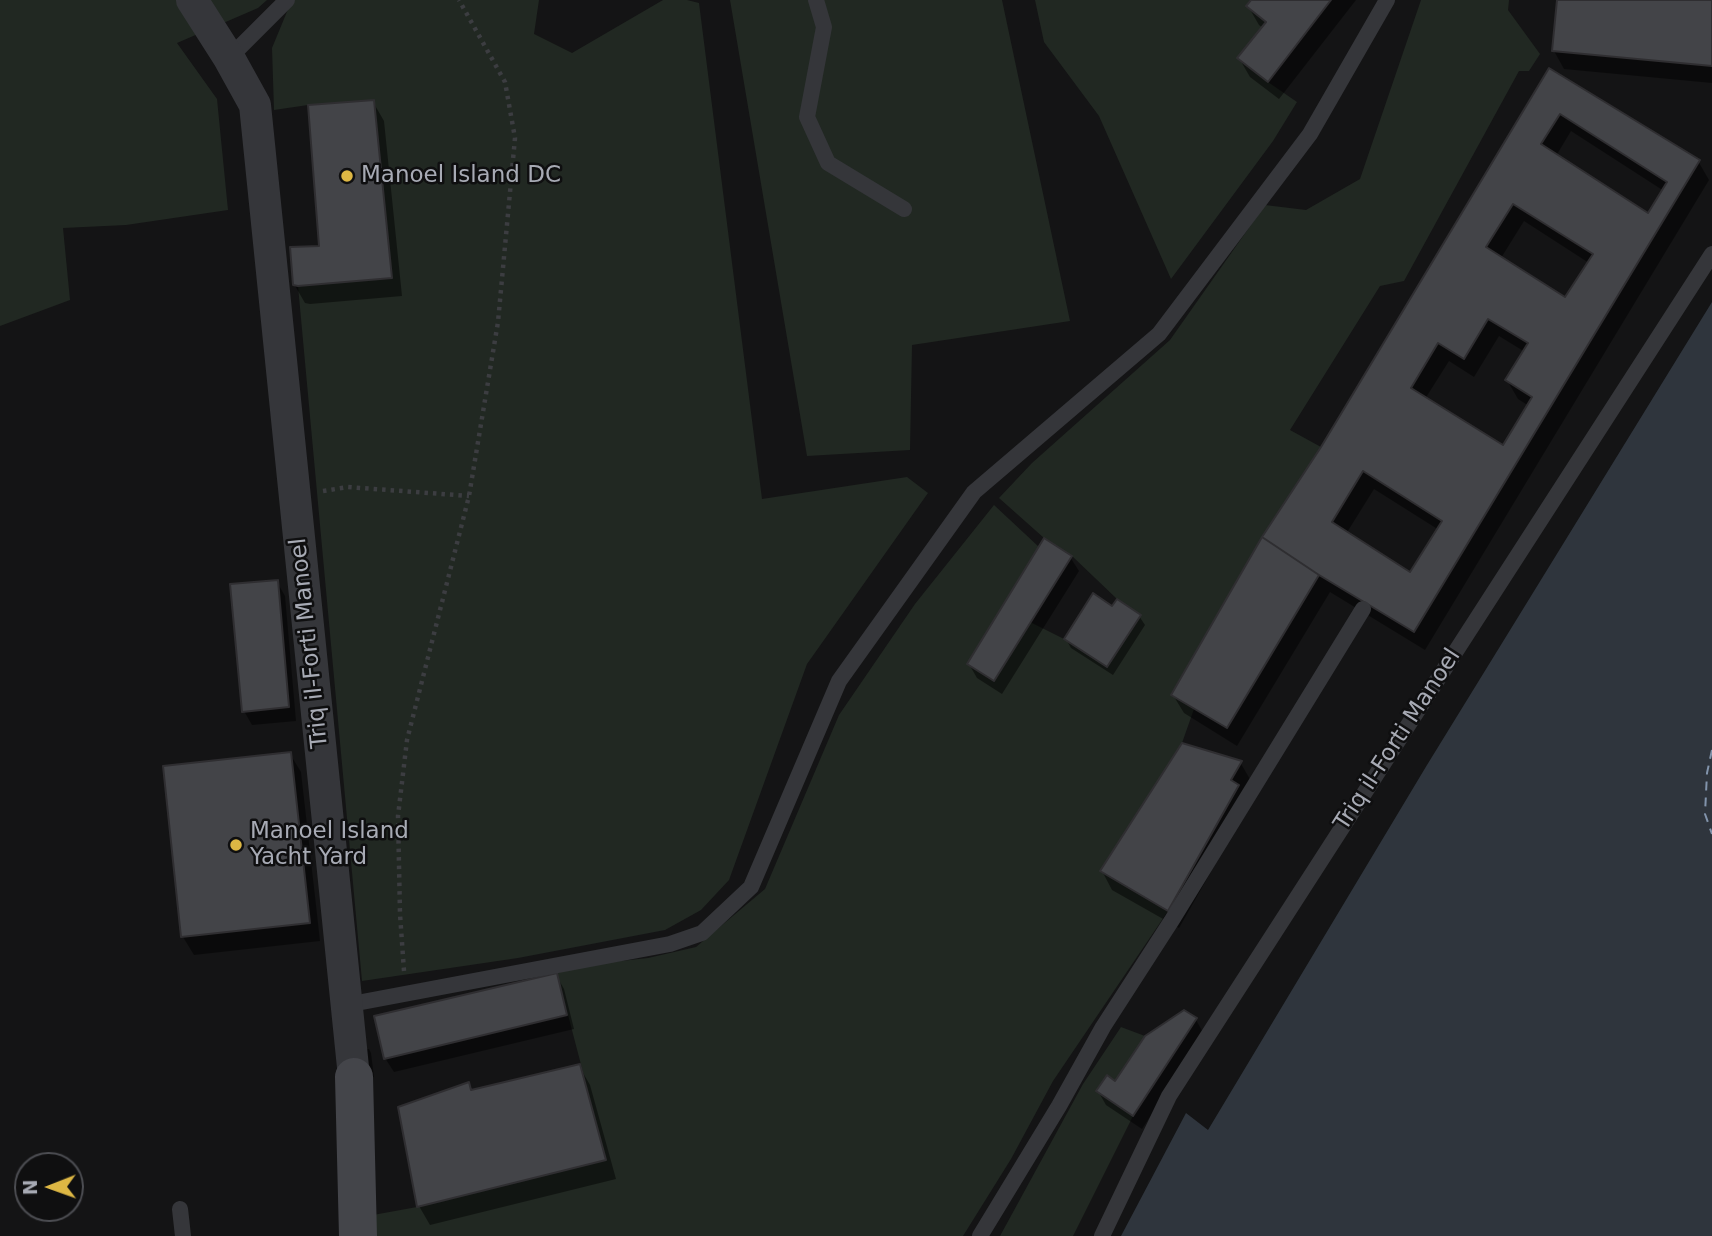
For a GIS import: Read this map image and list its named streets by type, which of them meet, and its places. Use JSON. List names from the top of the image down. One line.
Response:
{"streets":{"street":["Triq il-Forti Manoel"]},"places":["Manoel Island DC","Manoel Island Yacht Yard"],"north":"left"}
